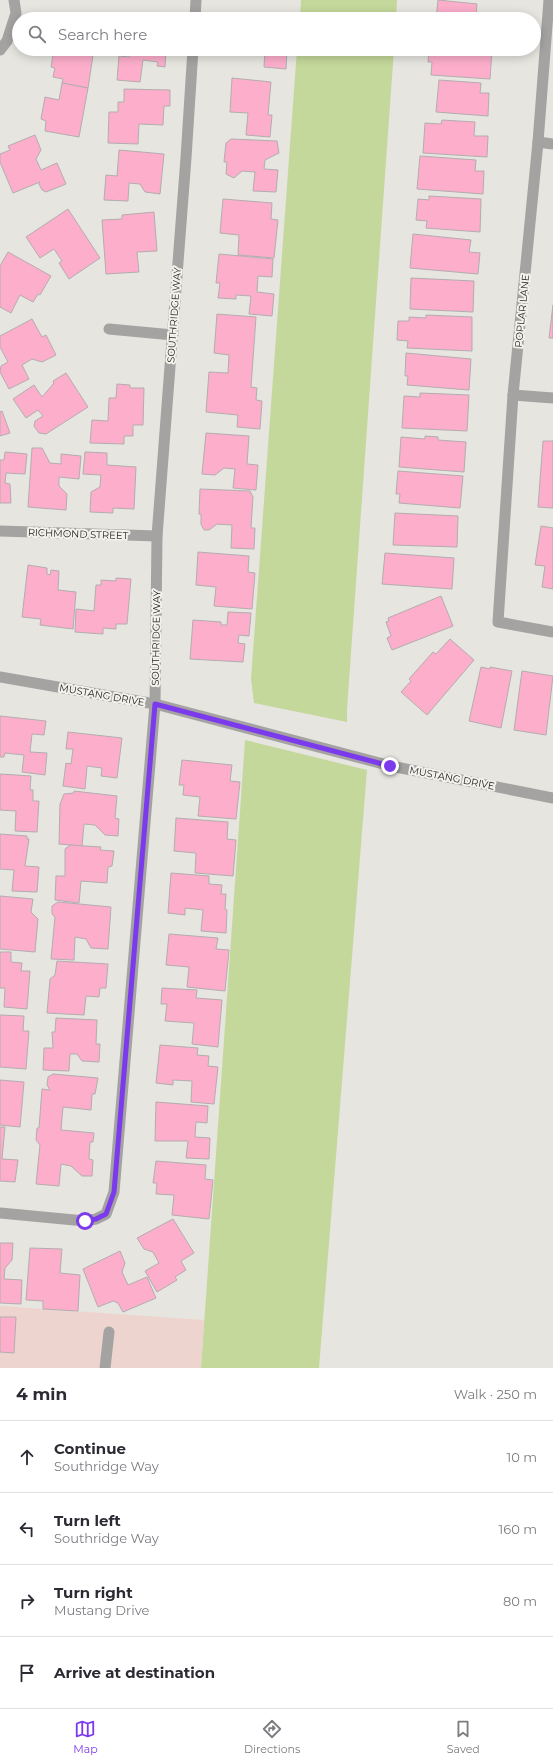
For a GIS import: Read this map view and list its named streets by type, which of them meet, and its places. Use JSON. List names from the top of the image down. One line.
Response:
{"streets":{"street":["POPLAR LANE","SOUTHRIDGE WAY","RICHMOND STREET","MUSTANG DRIVE"]},"crossings":[["SOUTHRIDGE WAY","RICHMOND STREET"],["SOUTHRIDGE WAY","MUSTANG DRIVE"]],"page":{"search":"Search here","heading":["4 min","Walk · 250 m"],"list":[["Continue","Southridge Way","10 m"],["Turn left","Southridge Way","160 m"],["Turn right","Mustang Drive","80 m"],"Arrive at destination"],"nav":["Map","Directions","Saved"]}}
